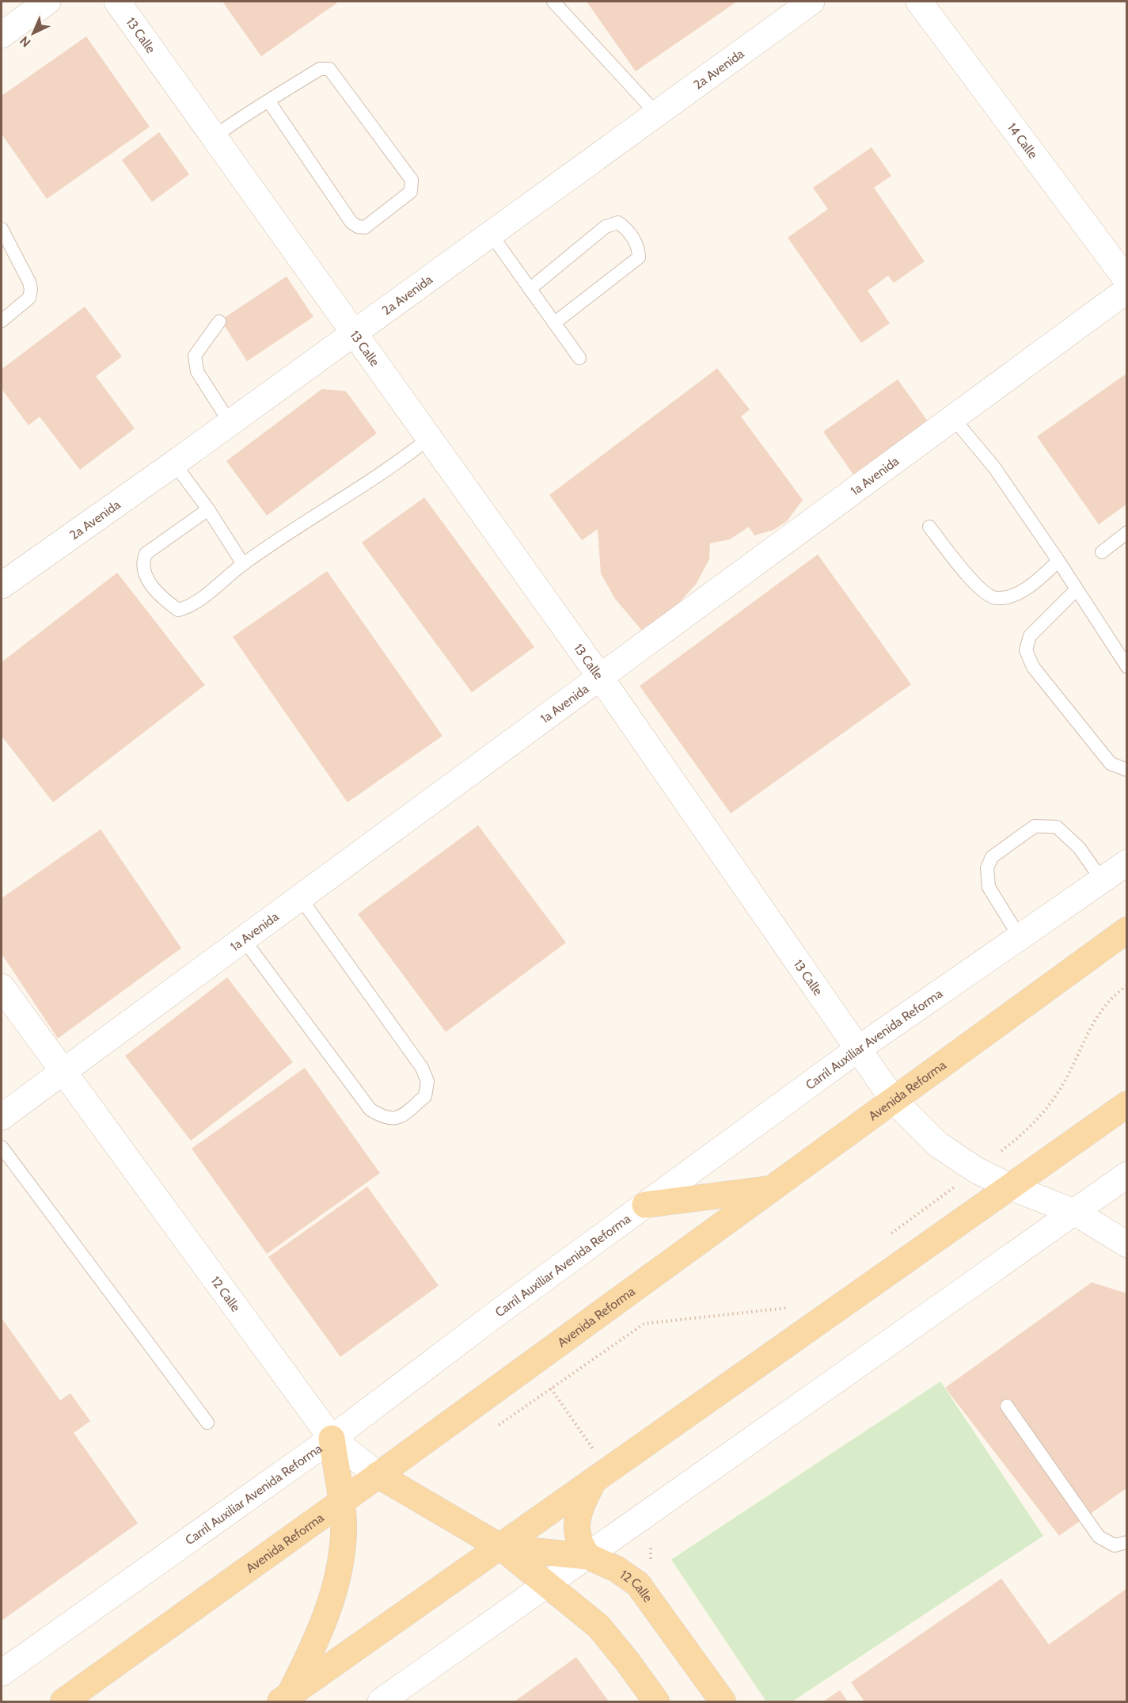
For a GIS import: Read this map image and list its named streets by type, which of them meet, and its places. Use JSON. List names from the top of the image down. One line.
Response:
{"streets":{"main road":["Avenida Reforma","12 Calle"],"street":["13 Calle","2a Avenida","14 Calle","1a Avenida","Carril Auxiliar Avenida Reforma"]},"crossings":[["13 Calle","2a Avenida"],["13 Calle","1a Avenida"],["13 Calle","Carril Auxiliar Avenida Reforma"],["13 Calle","Avenida Reforma"],["1a Avenida","12 Calle"],["Carril Auxiliar Avenida Reforma","12 Calle"],["Avenida Reforma","12 Calle"]],"north":"bottom left"}
